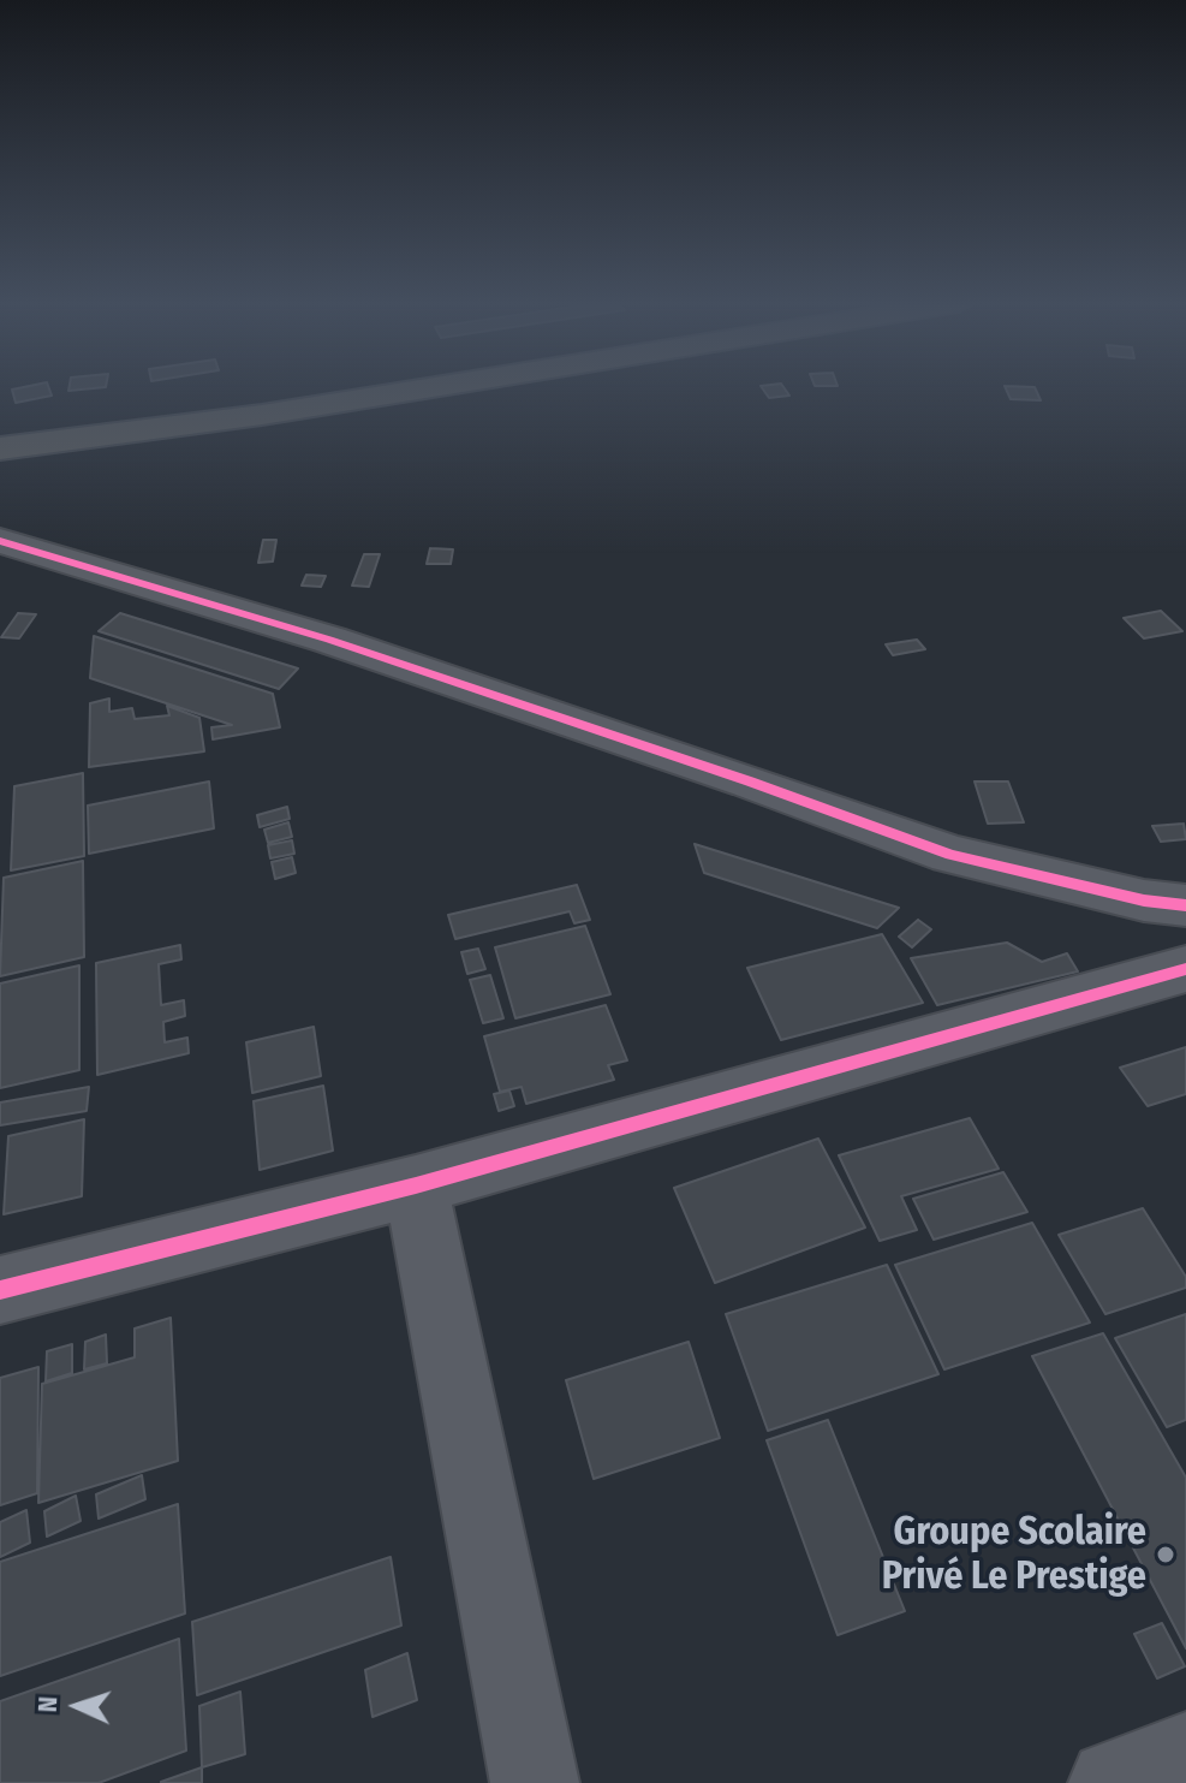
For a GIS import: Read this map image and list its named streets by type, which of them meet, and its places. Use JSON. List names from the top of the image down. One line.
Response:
{"places":["Groupe Scolaire Privé Le Prestige"],"north":"left"}
